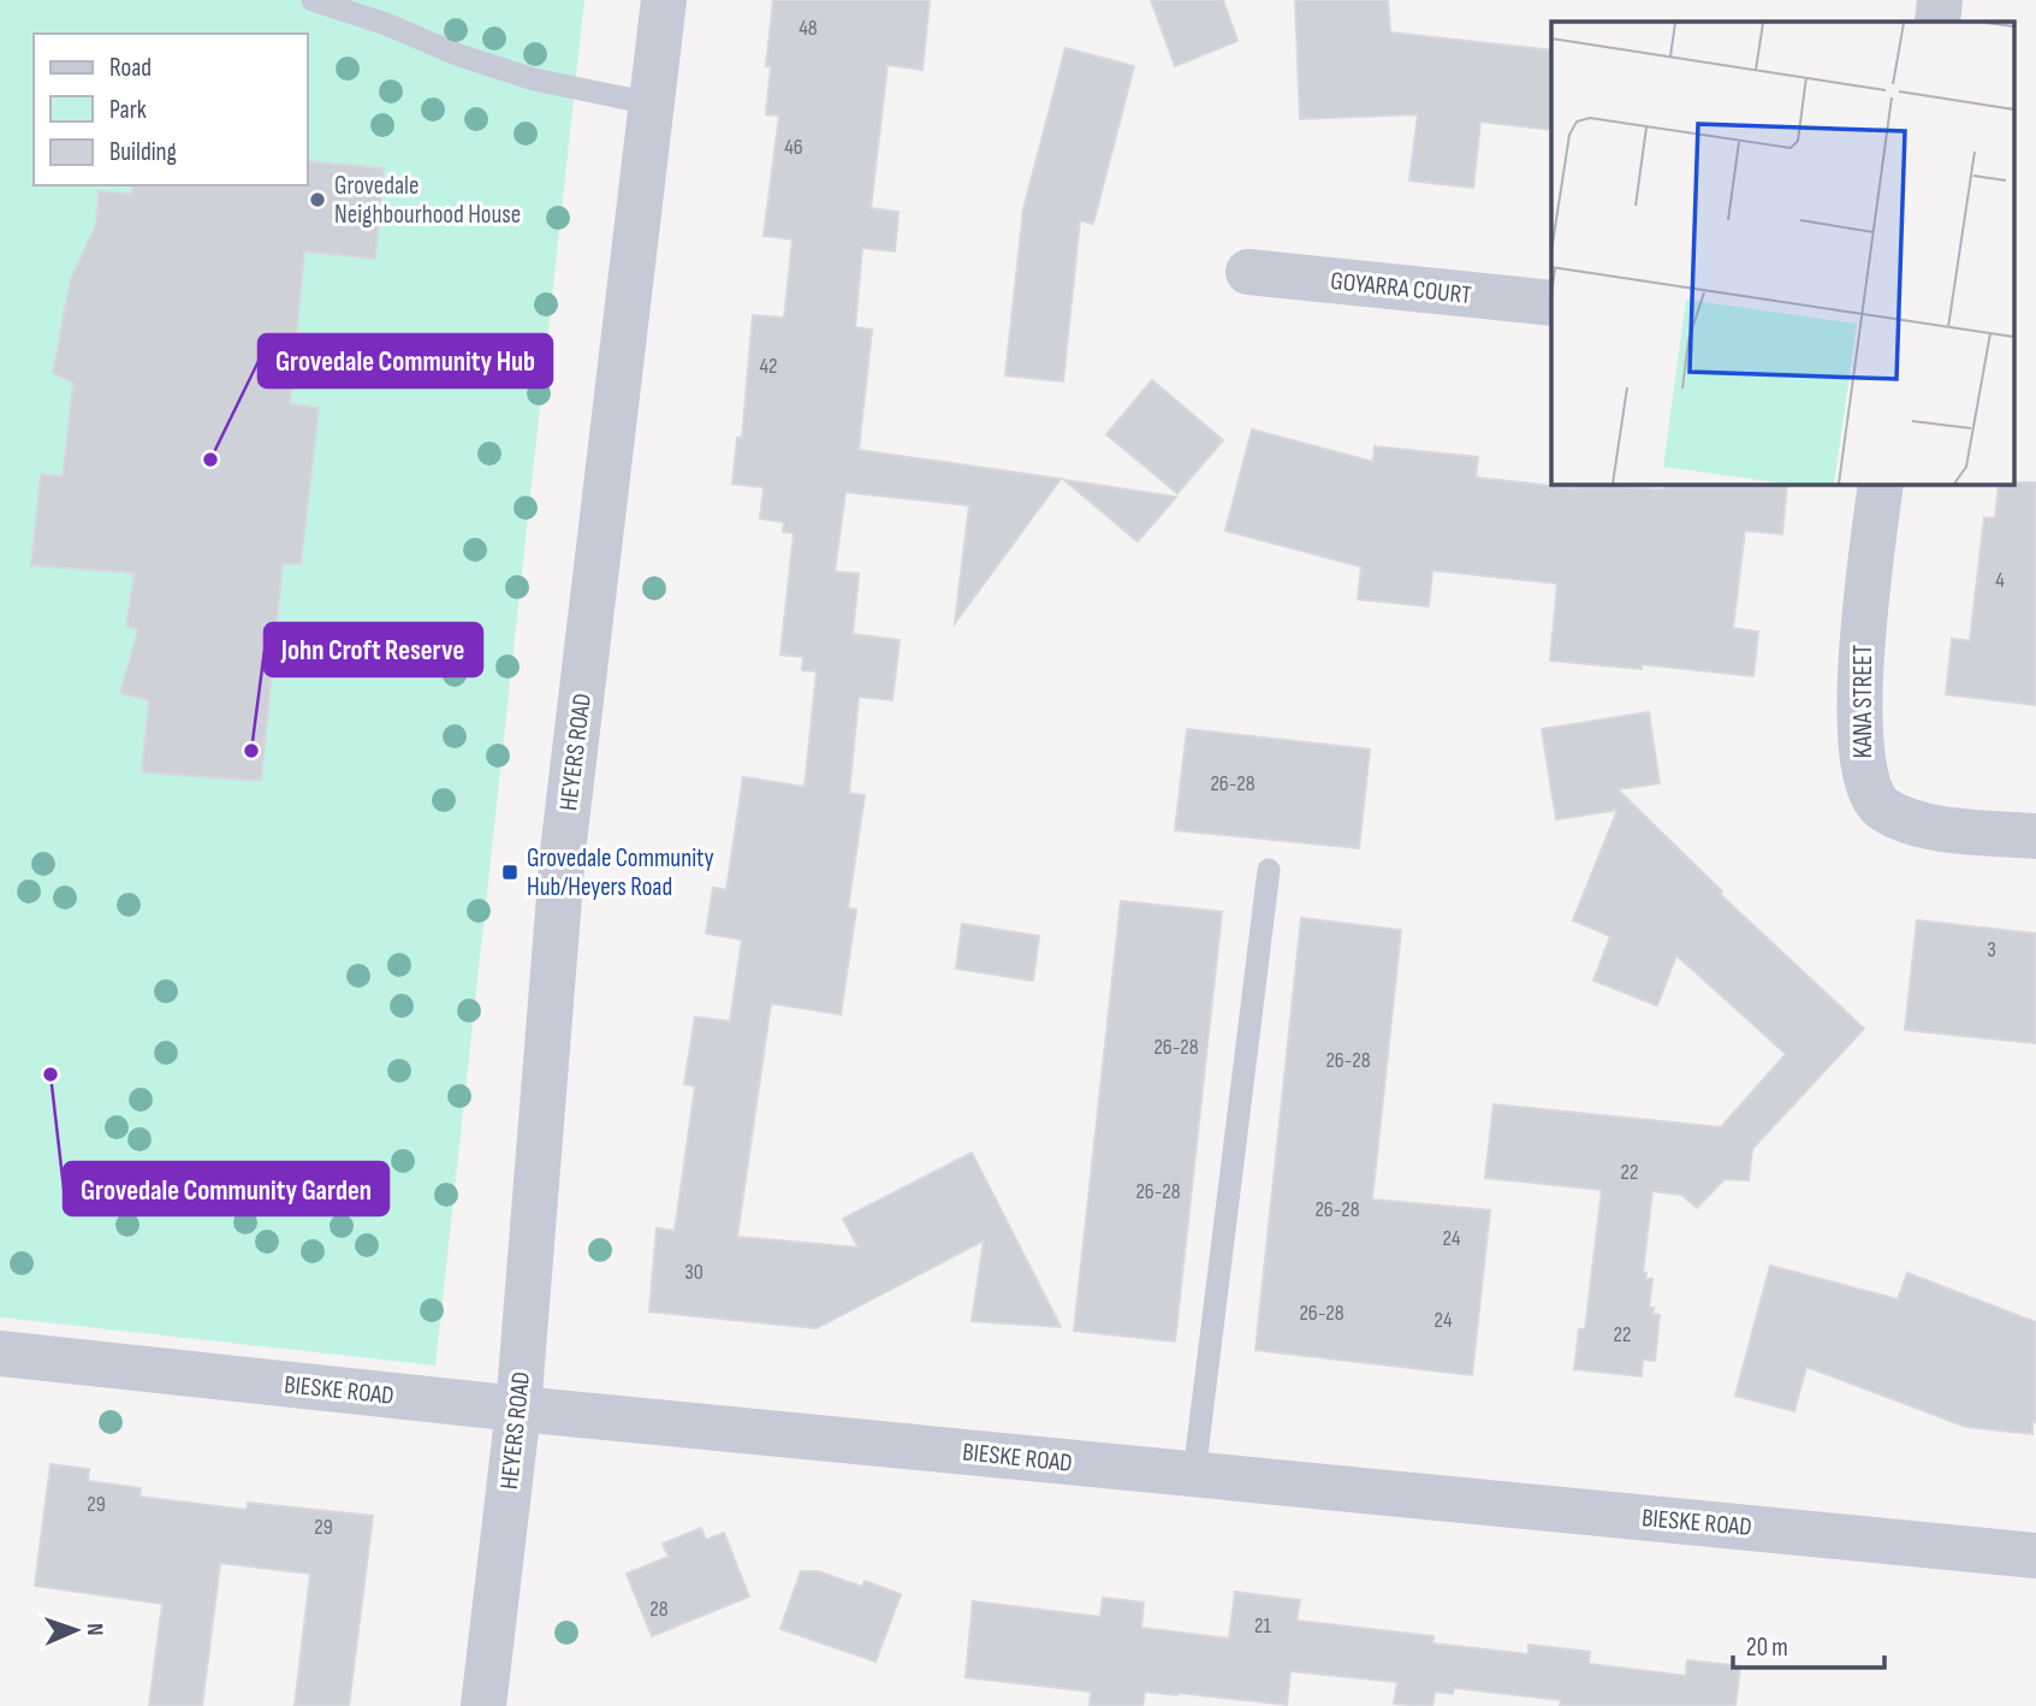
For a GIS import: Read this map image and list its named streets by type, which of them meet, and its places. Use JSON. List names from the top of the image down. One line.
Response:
{"streets":{"street":["GOYARRA COURT","KANA STREET","HEYERS ROAD","BIESKE ROAD"]},"crossings":[["HEYERS ROAD","BIESKE ROAD"]],"places":{"other":["Grovedale Neighbourhood House","Grovedale Community Hub","John Croft Reserve","Grovedale Community Garden"],"transit":["Grovedale Community Hub/Heyers Road"]},"house_numbers":["48","46","42","4","26-28","3","26-28","26-28","22","26-28","26-28","24","30","26-28","24","22","29","29","28","21"],"legend":["Road","Park","Building"],"scale_bar":"20 m","north":"right"}
